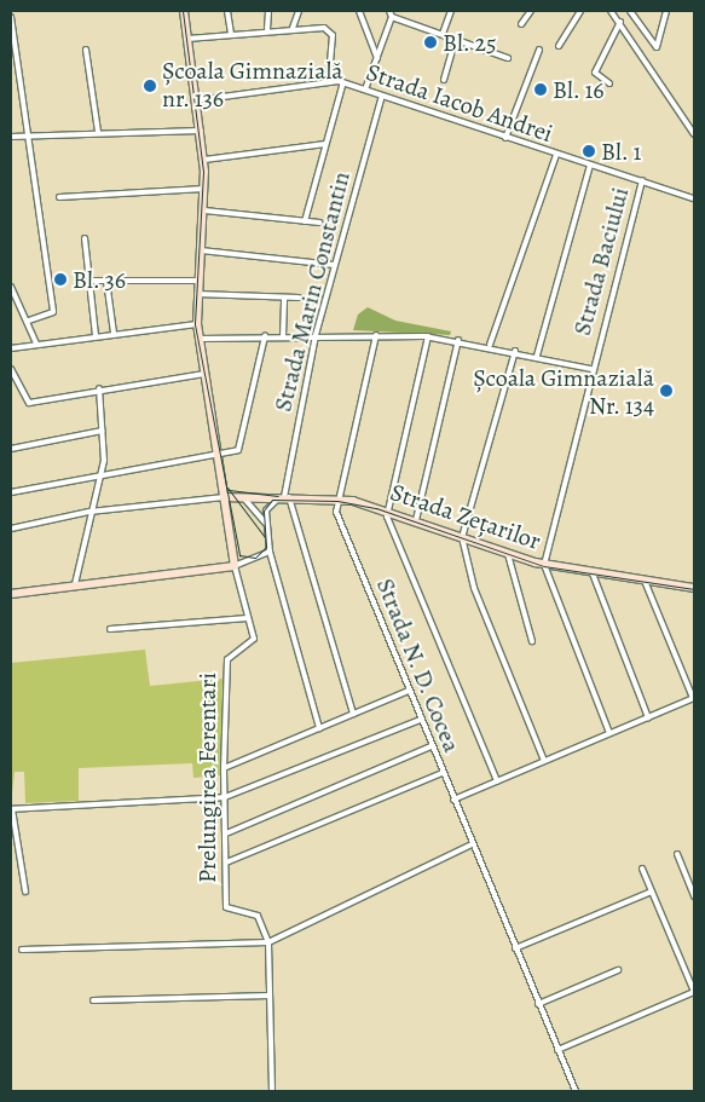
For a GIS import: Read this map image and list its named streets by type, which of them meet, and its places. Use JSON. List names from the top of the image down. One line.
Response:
{"streets":{"main road":["Strada Zețarilor","Prelungirea Ferentari"],"street":["Strada Iacob Andrei","Strada Baciului","Strada Marin Constantin","Strada N. D. Cocea"]},"crossings":[["Strada Iacob Andrei","Strada Baciului"],["Strada Iacob Andrei","Strada Marin Constantin"],["Strada Iacob Andrei","Prelungirea Ferentari"],["Strada Baciului","Strada Zețarilor"],["Strada Marin Constantin","Strada Zețarilor"],["Strada Zețarilor","Strada N. D. Cocea"],["Strada Zețarilor","Prelungirea Ferentari"]],"places":["Bl. 25","Școala Gimnazială nr. 136","Bl. 16","Bl. 1","Bl. 36","Școala Gimnazială Nr. 134"]}
